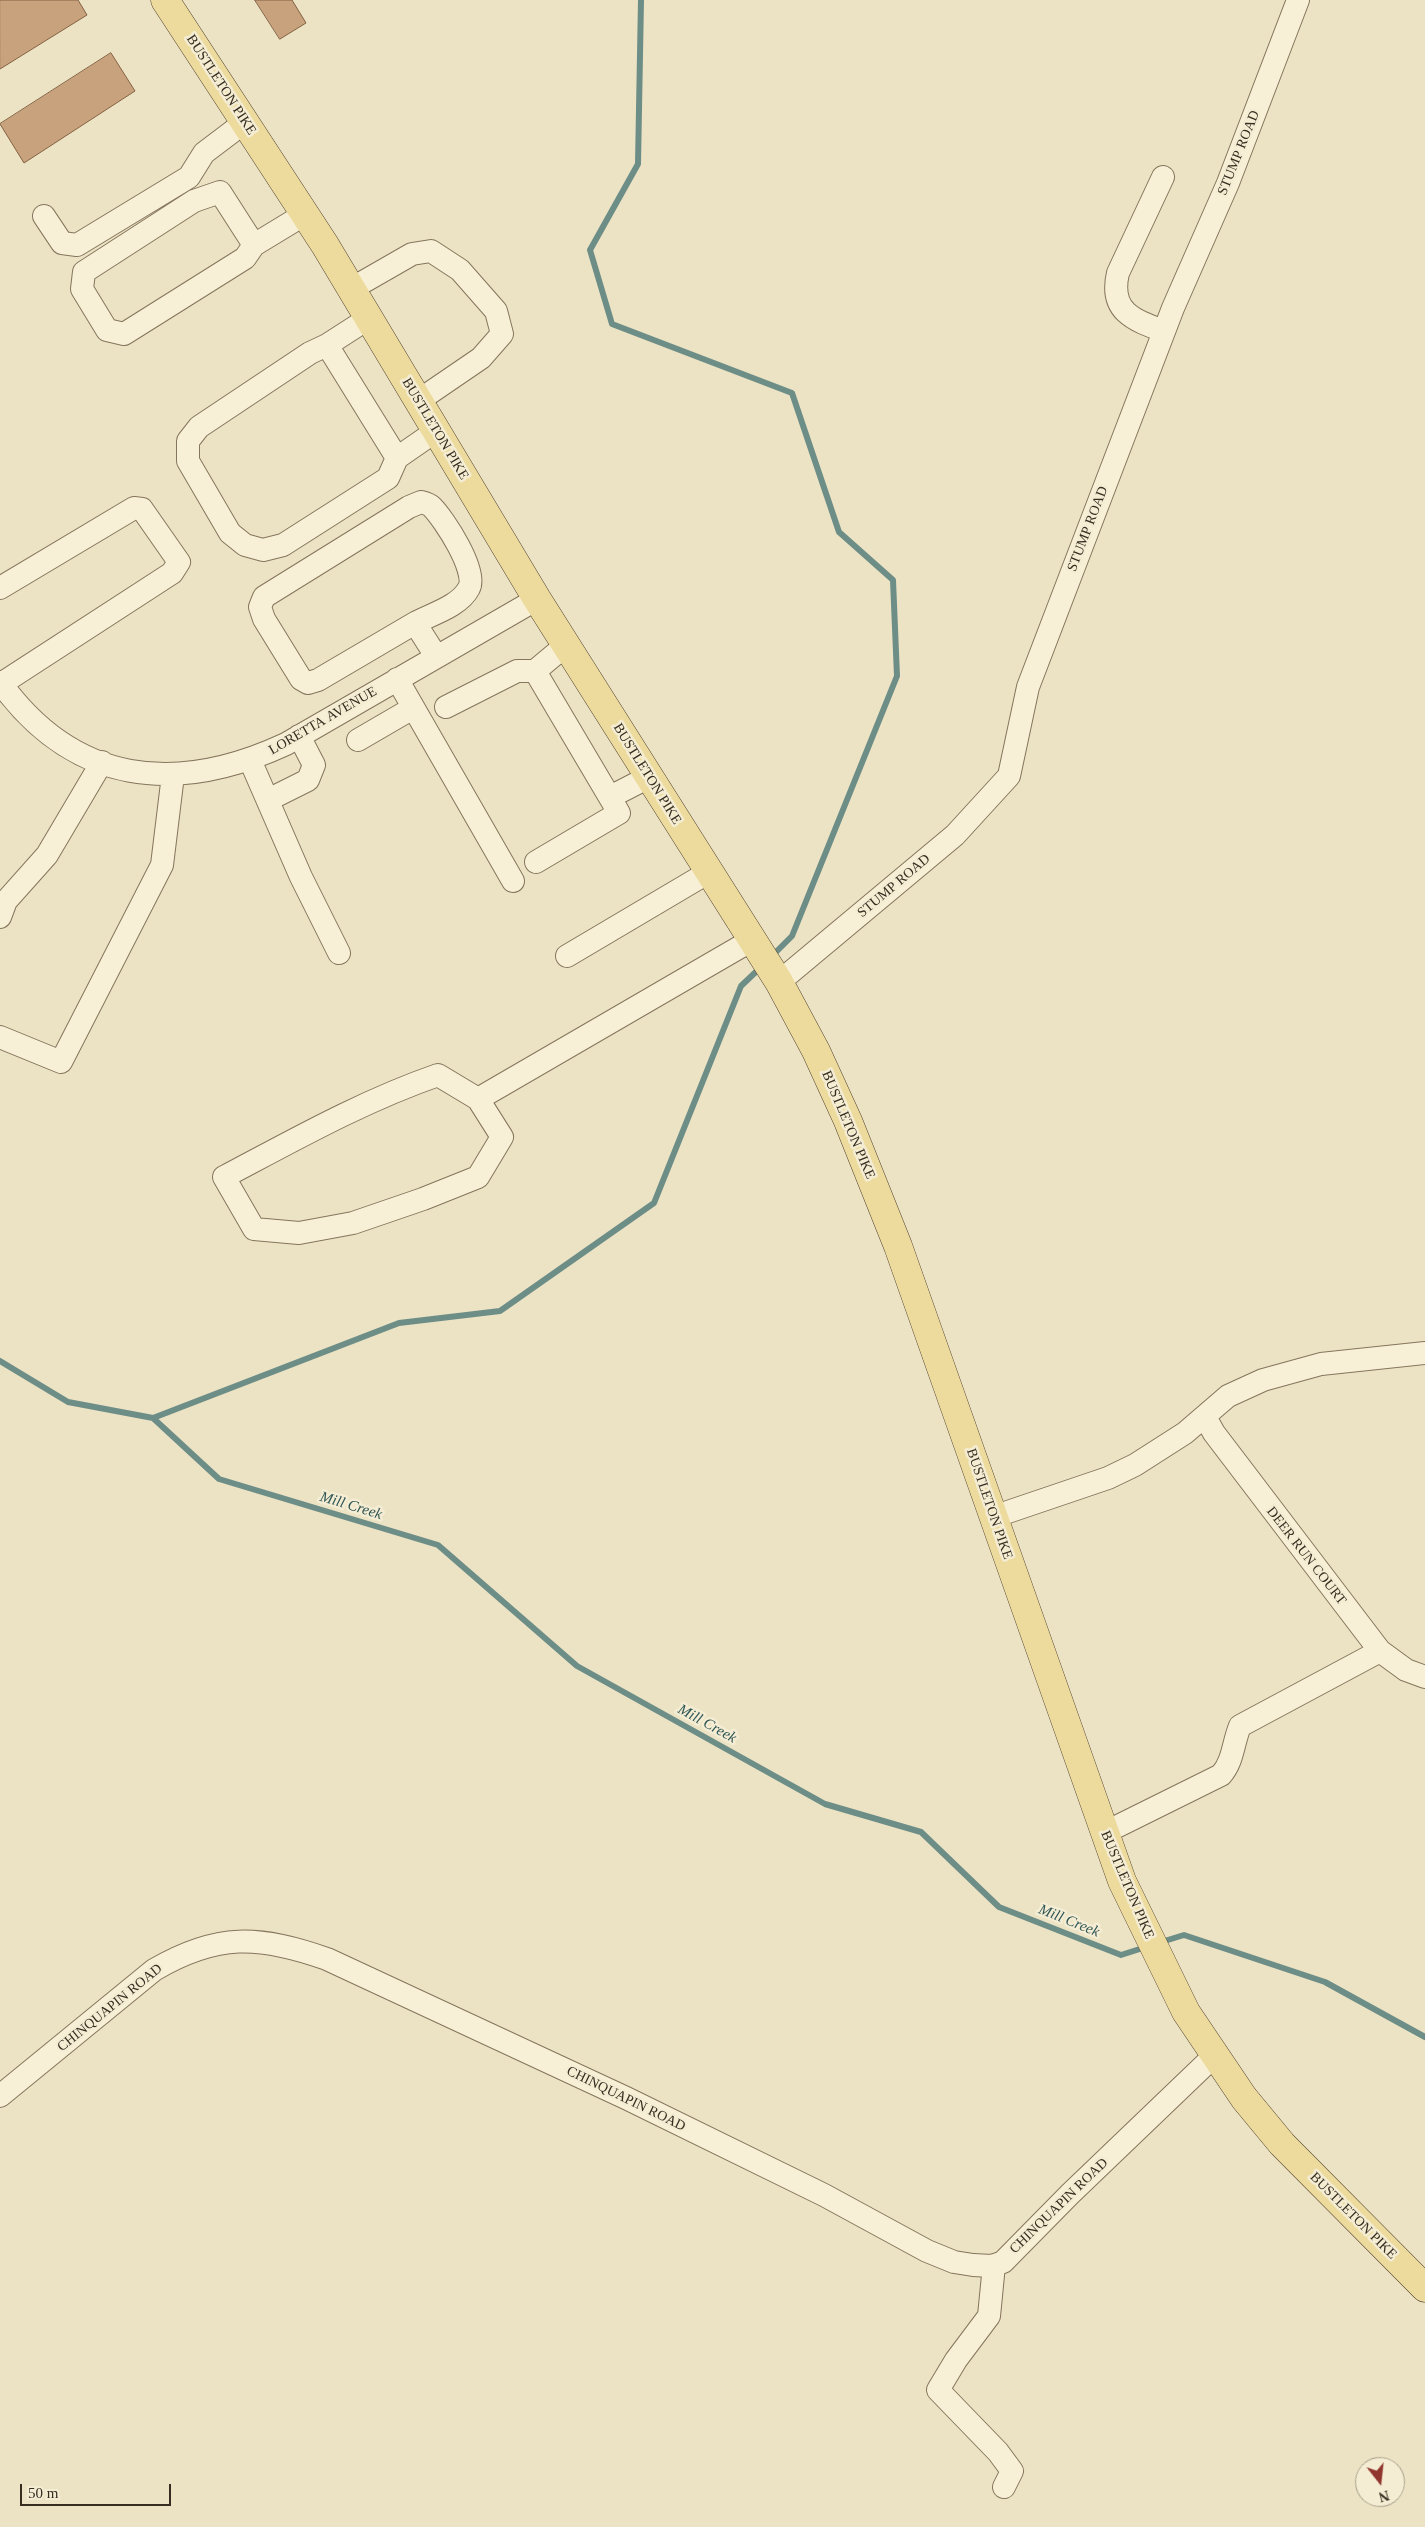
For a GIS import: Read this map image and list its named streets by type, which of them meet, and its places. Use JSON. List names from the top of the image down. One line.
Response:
{"streets":{"main road":["BUSTLETON PIKE"],"street":["STUMP ROAD","LORETTA AVENUE","DEER RUN COURT","CHINQUAPIN ROAD"]},"crossings":[["BUSTLETON PIKE","STUMP ROAD"],["BUSTLETON PIKE","LORETTA AVENUE"],["BUSTLETON PIKE","CHINQUAPIN ROAD"]],"water":["Mill Creek"],"scale_bar":"50 m","north":"bottom"}
